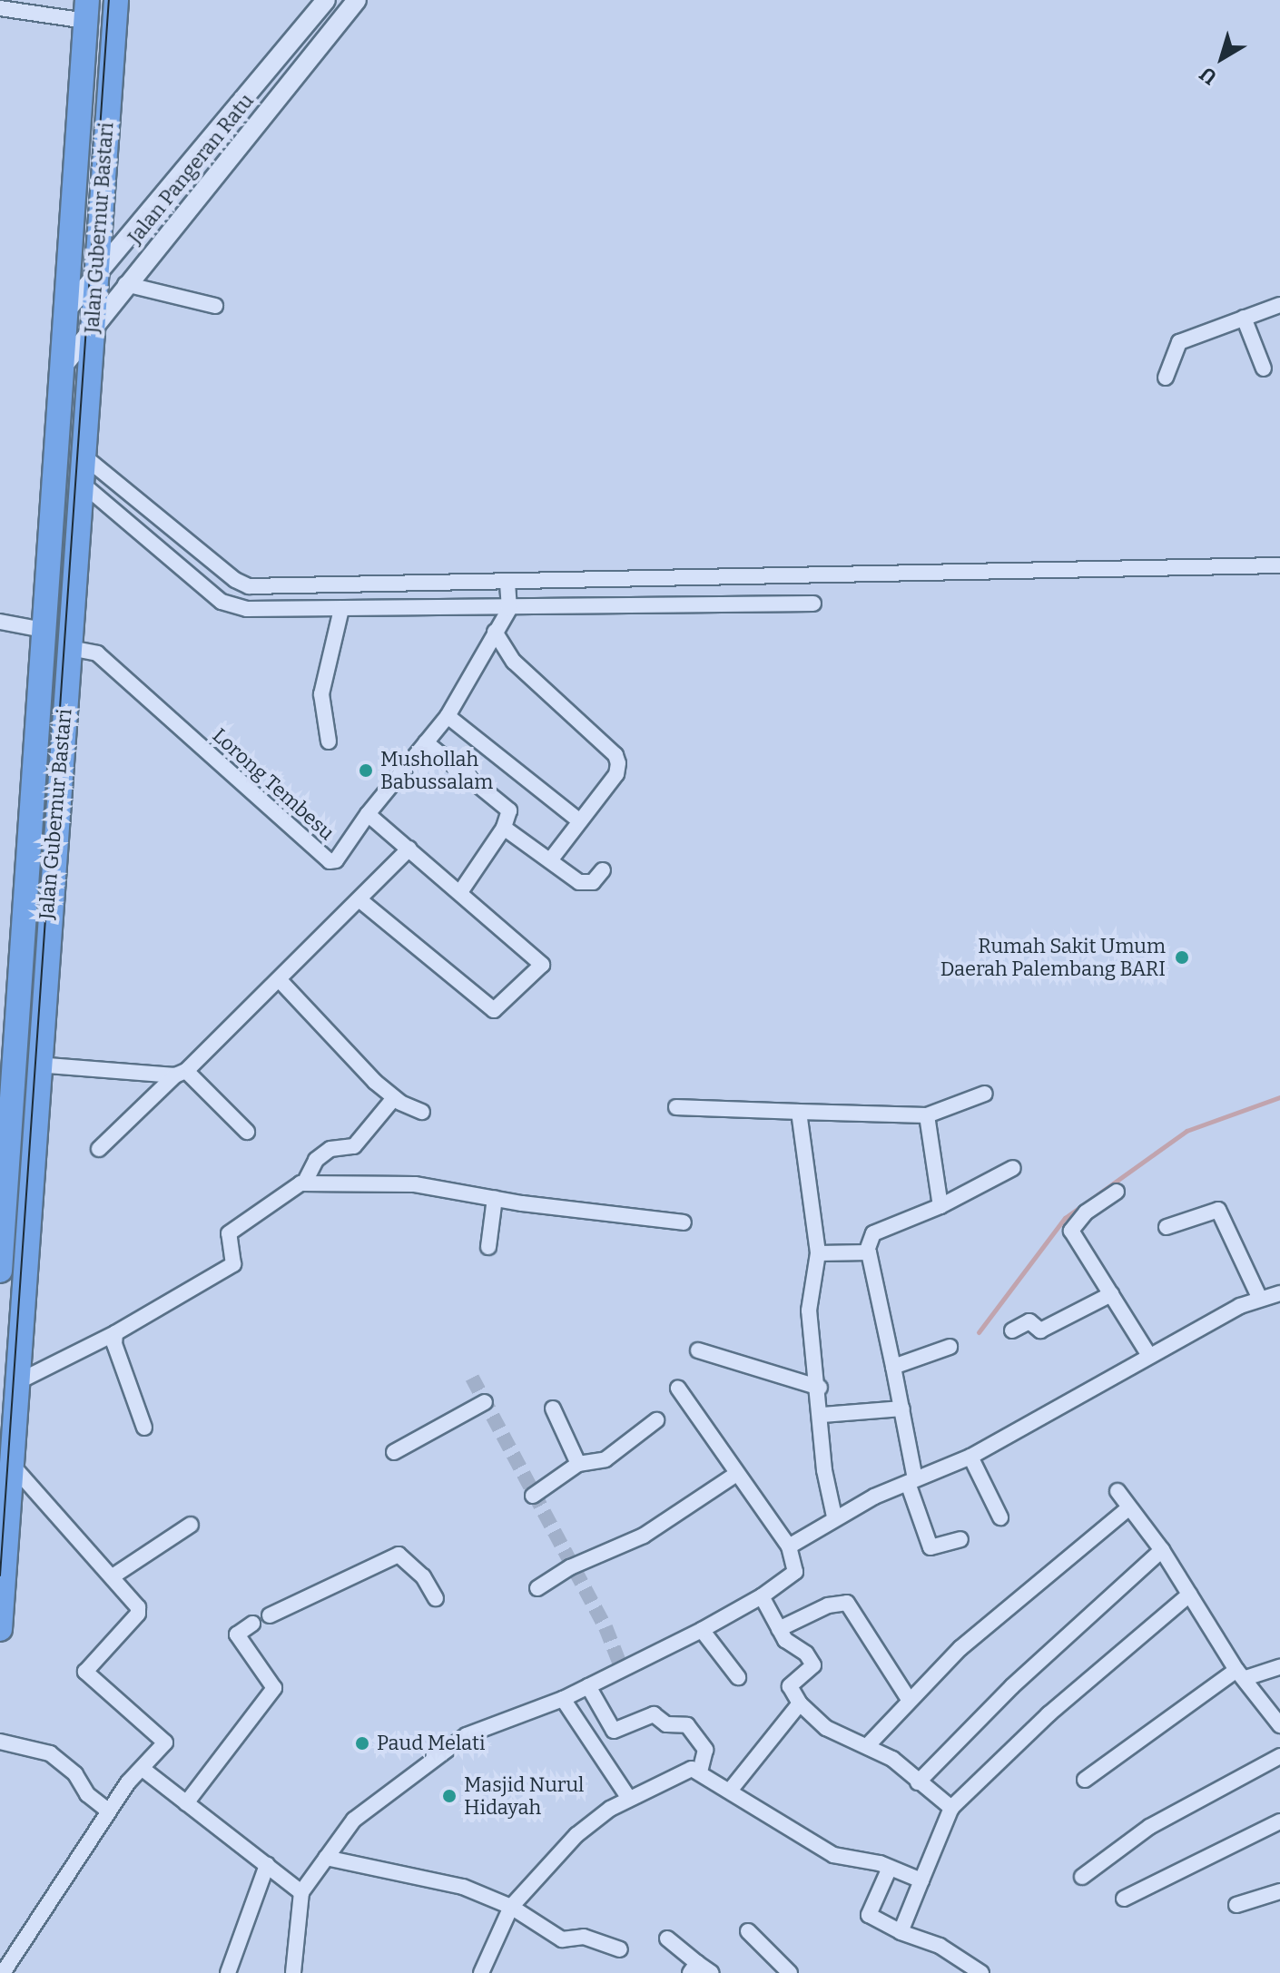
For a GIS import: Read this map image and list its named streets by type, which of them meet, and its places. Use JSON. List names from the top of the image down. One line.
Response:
{"streets":{"highway":["Jalan Gubernur Bastari"],"street":["Jalan Pangeran Ratu","Lorong Tembesu"]},"crossings":[["Jalan Pangeran Ratu","Jalan Gubernur Bastari"],["Jalan Gubernur Bastari","Lorong Tembesu"]],"places":["Mushollah Babussalam","Rumah Sakit Umum Daerah Palembang BARI","Paud Melati","Masjid Nurul Hidayah"],"north":"bottom left"}
